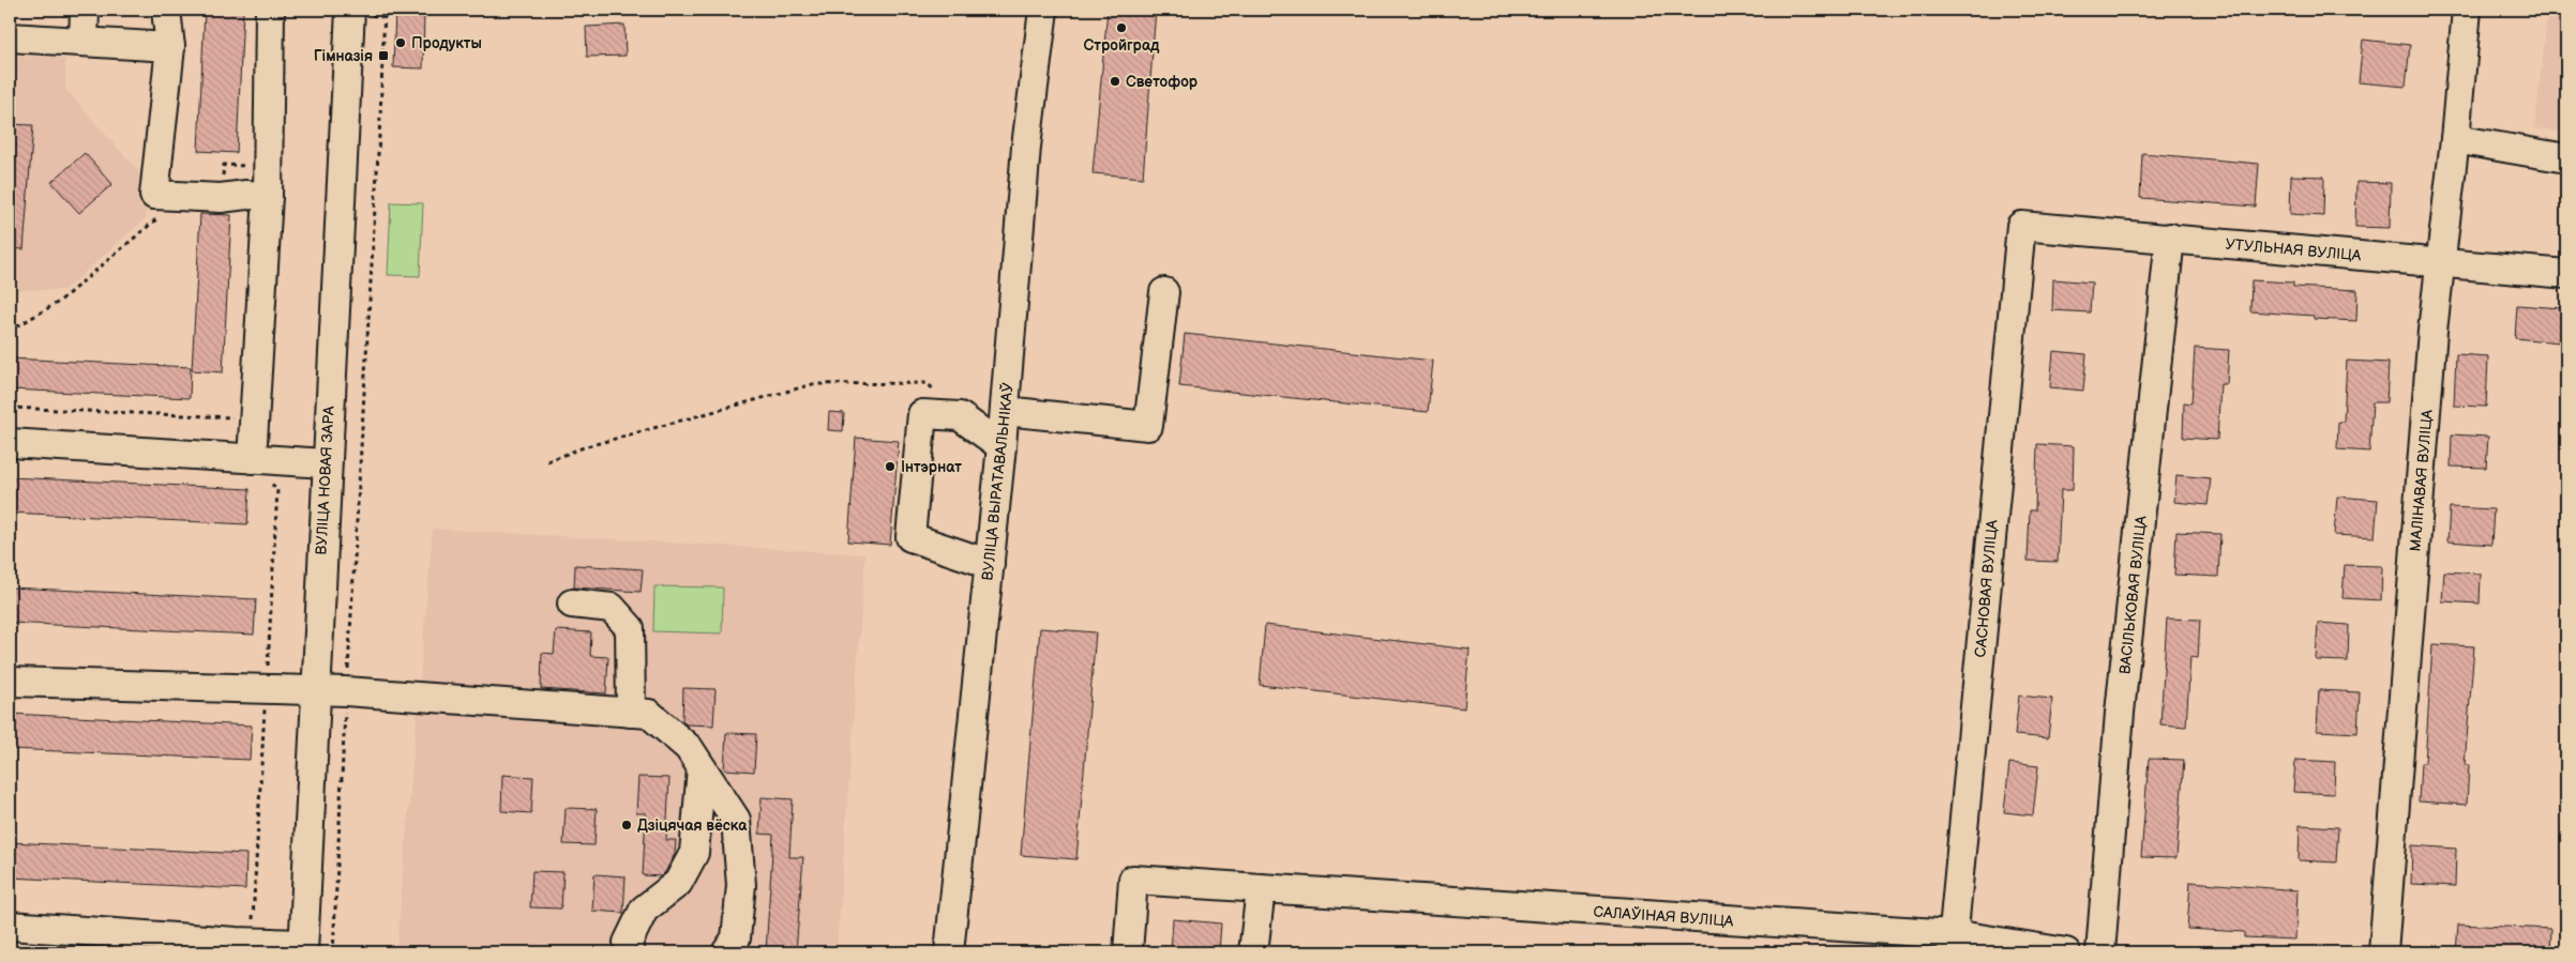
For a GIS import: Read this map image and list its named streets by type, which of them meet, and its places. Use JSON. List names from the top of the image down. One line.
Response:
{"streets":{"street":["УТУЛЬНАЯ ВУЛІЦА","ВУЛІЦА НОВАЯ ЗАРА","МАЛІНАВАЯ ВУЛІЦА","ВУЛІЦА ВЫРАТАВАЛЬНІКАЎ","САСНОВАЯ ВУЛІЦА","ВАСІЛЬКОВАЯ ВУЛІЦА","САЛАЎІНАЯ ВУЛІЦА"]},"crossings":[["УТУЛЬНАЯ ВУЛІЦА","МАЛІНАВАЯ ВУЛІЦА"],["УТУЛЬНАЯ ВУЛІЦА","САСНОВАЯ ВУЛІЦА"],["УТУЛЬНАЯ ВУЛІЦА","ВАСІЛЬКОВАЯ ВУЛІЦА"],["САСНОВАЯ ВУЛІЦА","САЛАЎІНАЯ ВУЛІЦА"]],"places":{"other":["Стройград","Продукты","Светофор","Інтэрнат","Дзіцячая вёска"],"transit":["Гімназія"]}}
